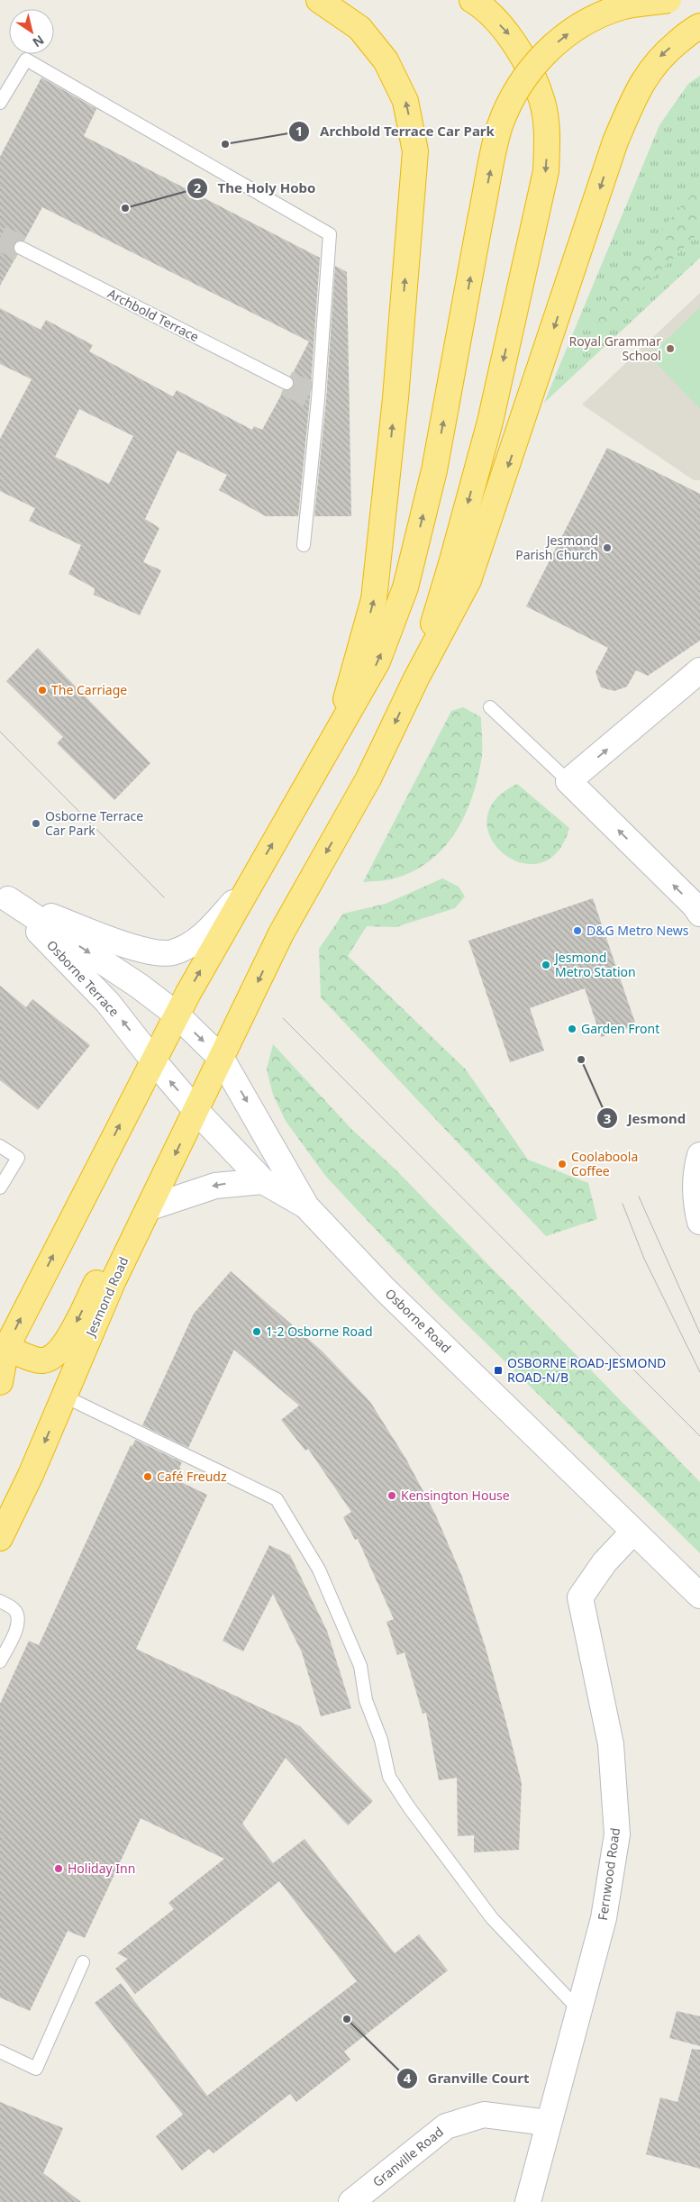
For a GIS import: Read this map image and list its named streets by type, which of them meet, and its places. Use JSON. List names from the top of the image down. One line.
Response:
{"streets":{"highway":["Jesmond Road"],"main road":["Osborne Terrace","Osborne Road","Fernwood Road","Granville Road"],"lane":["Archbold Terrace"]},"crossings":[["Osborne Terrace","Jesmond Road"],["Osborne Terrace","Osborne Road"],["Jesmond Road","Osborne Road"],["Osborne Road","Fernwood Road"],["Fernwood Road","Granville Road"]],"places":{"other":["Archbold Terrace Car Park","The Holy Hobo","Royal Grammar School","Jesmond Parish Church","The Carriage","Osborne Terrace Car Park","D&G Metro News","Jesmond Metro Station","Garden Front","Jesmond","Coolaboola Coffee","1-2 Osborne Road","Café Freudz","Kensington House","Holiday Inn","Granville Court"],"transit":["OSBORNE ROAD-JESMOND ROAD-N/B"]},"north":"bottom right"}
